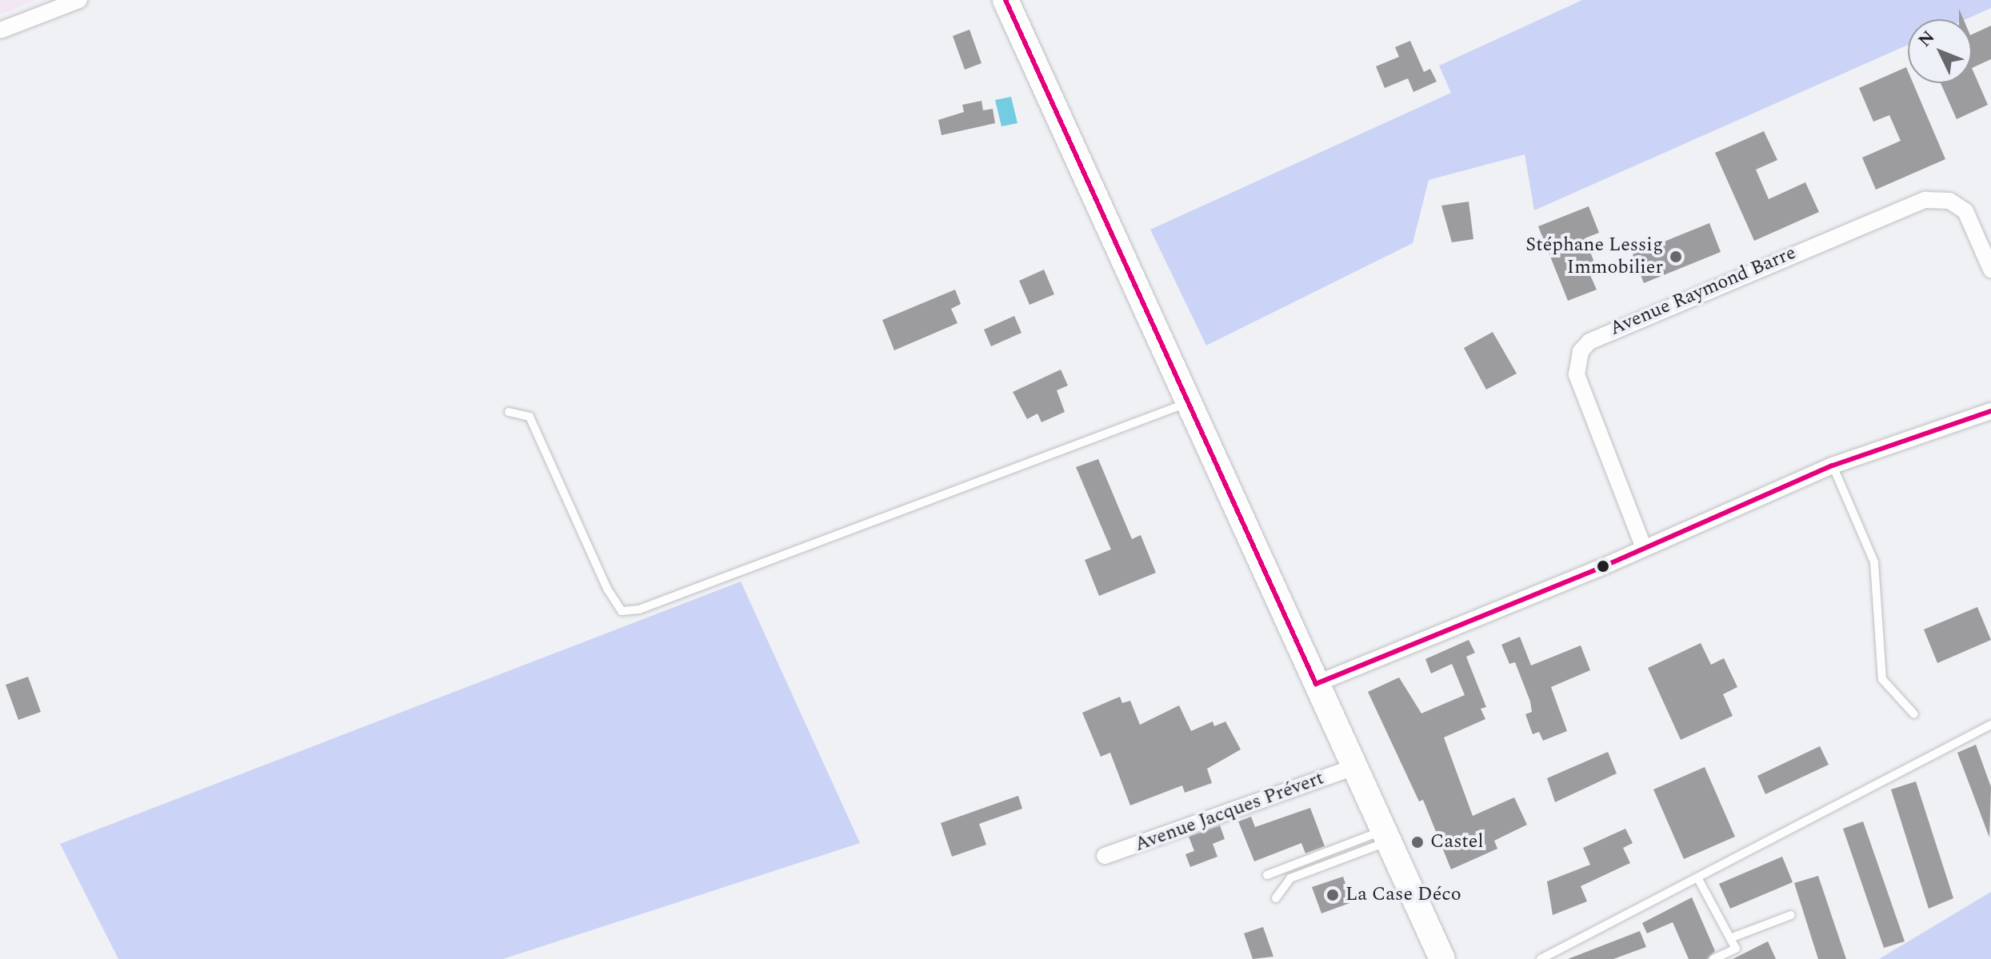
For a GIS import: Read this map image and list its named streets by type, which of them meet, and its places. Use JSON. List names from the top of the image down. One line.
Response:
{"streets":{"street":["Avenue Raymond Barre","Avenue Jacques Prévert"]},"places":["Stéphane Lessig Immobilier","Castel","La Case Déco"],"north":"top left"}
